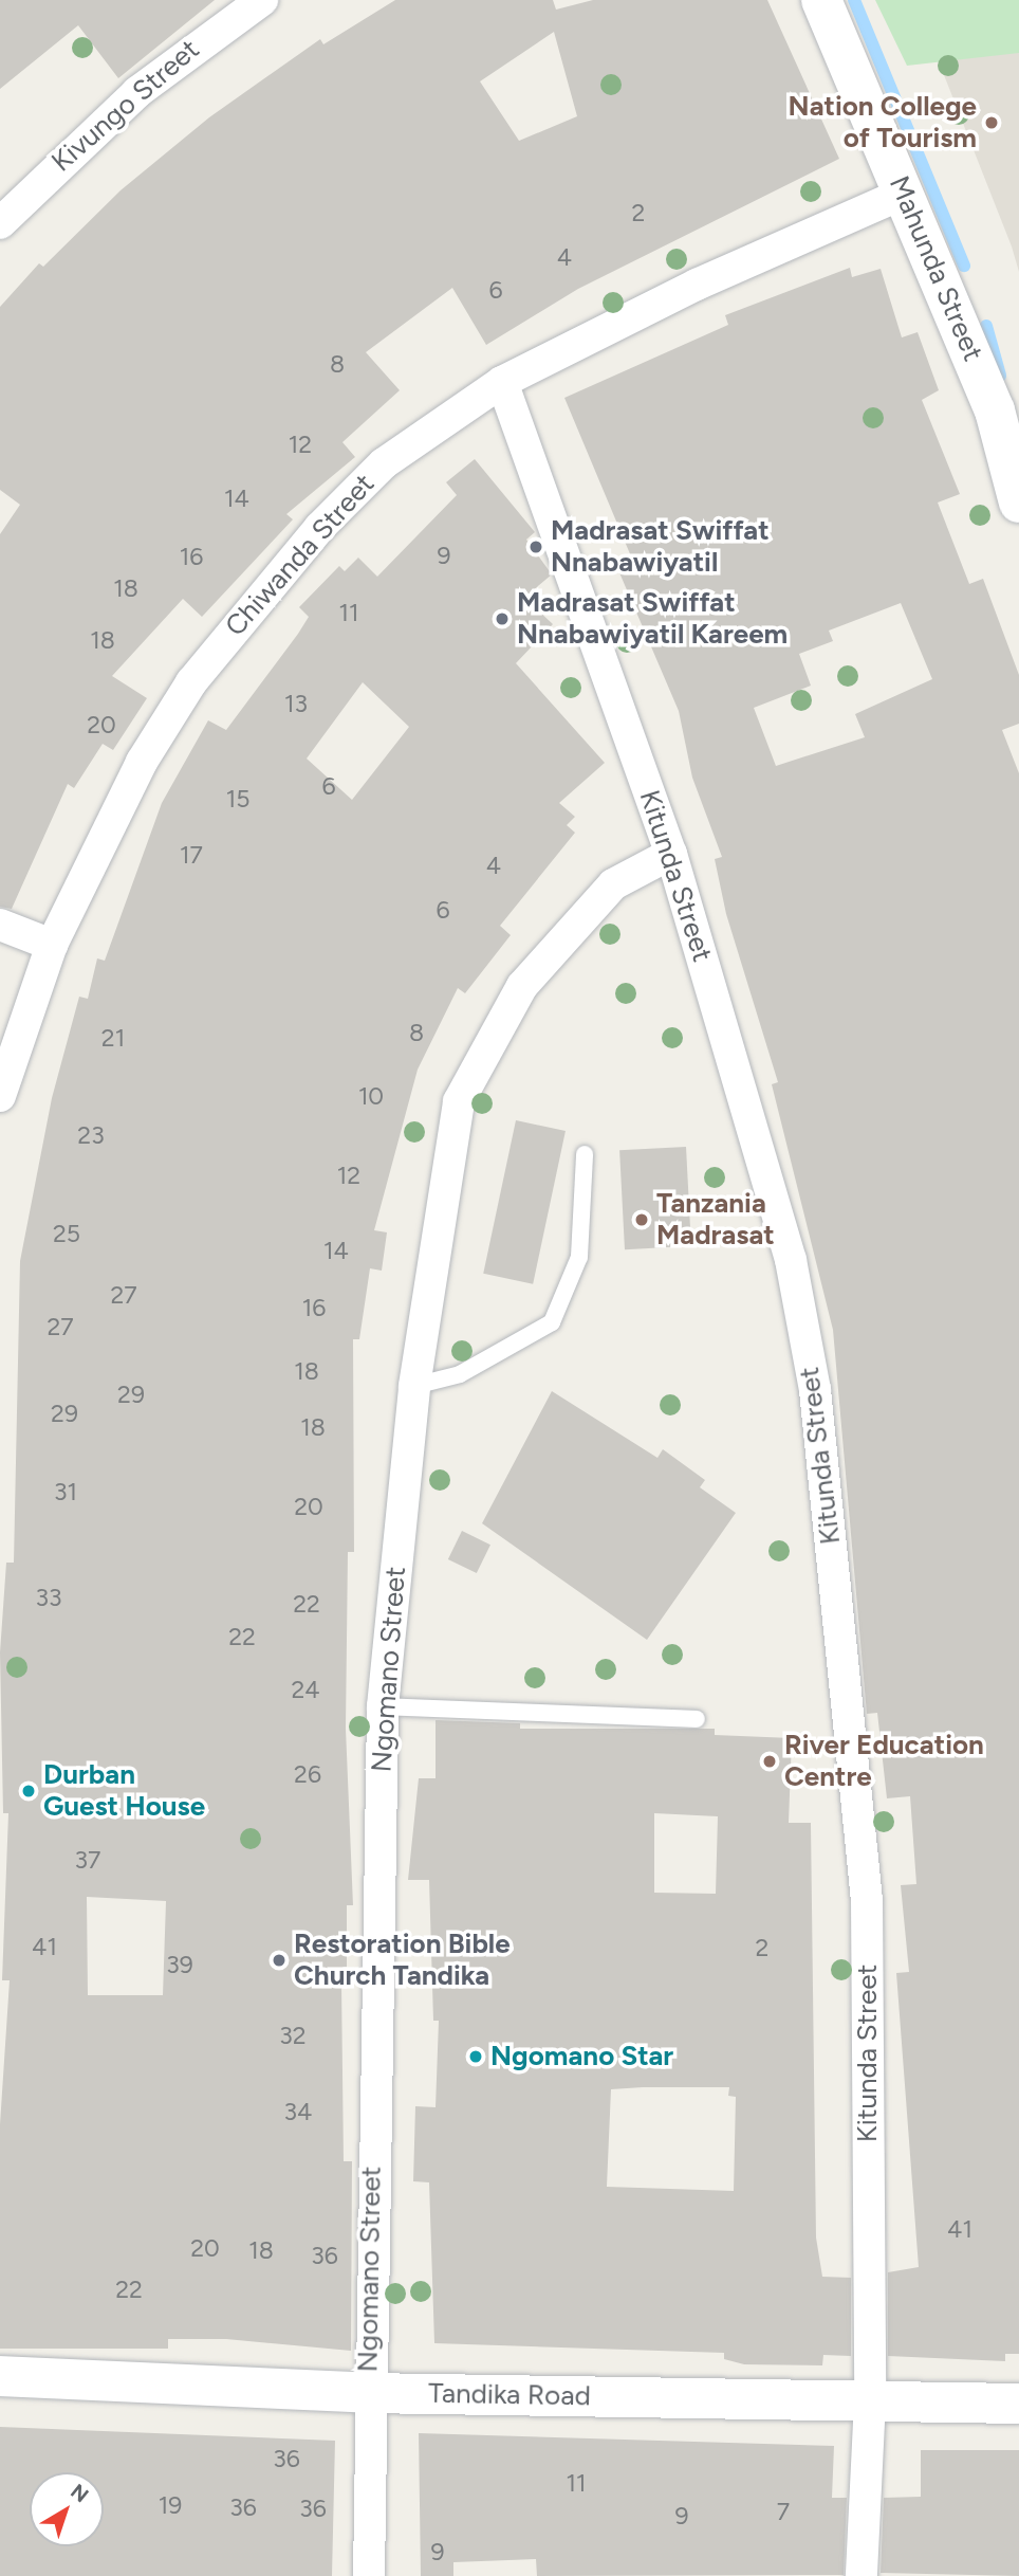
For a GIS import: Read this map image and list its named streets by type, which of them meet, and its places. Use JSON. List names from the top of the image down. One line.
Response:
{"streets":{"street":["Kivungo Street","Mahunda Street","Chiwanda Street","Kitunda Street","Ngomano Street","Tandika Road"]},"crossings":[["Mahunda Street","Chiwanda Street"],["Chiwanda Street","Kitunda Street"],["Kitunda Street","Ngomano Street"],["Kitunda Street","Tandika Road"],["Ngomano Street","Tandika Road"]],"places":["Nation College of Tourism","Madrasat Swiffat Nnabawiyatil","Madrasat Swiffat Nnabawiyatil Kareem","Tanzania Madrasat","River Education Centre","Durban Guest House","Restoration Bible Church Tandika","Ngomano Star"],"house_numbers":["2","4","6","8","12","14","9","16","18","11","18","13","20","6","15","17","4","6","8","21","10","23","12","25","14","27","16","27","18","29","29","18","31","20","33","22","22","24","26","37","41","2","39","32","34","41","20","18","36","22","36","11","19","36","36","7","9","9"],"north":"top right"}
